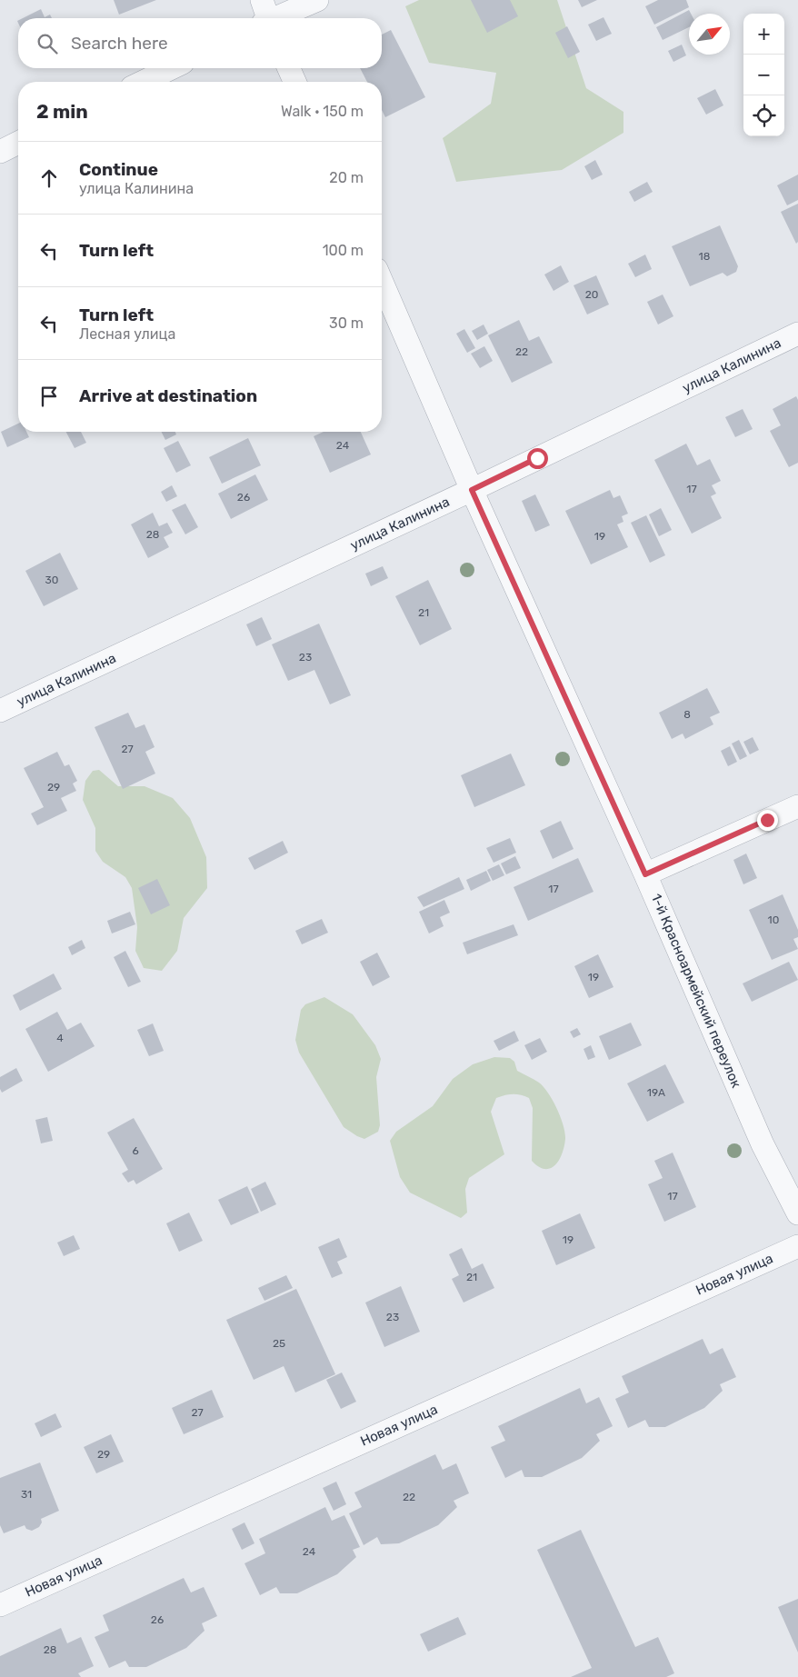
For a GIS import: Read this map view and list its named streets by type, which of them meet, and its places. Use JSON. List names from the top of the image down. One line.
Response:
{"streets":{"street":["улица Калинина","1-й Красноармейский переулок","Новая улица"]},"crossings":[["улица Калинина","1-й Красноармейский переулок"]],"house_numbers":["18","20","22","24","17","26","28","19","30","21","23","8","27","29","17","10","19","4","19А","6","17","19","21","23","25","27","29","31","22","24","26","28"],"north":"top right","page":{"map_buttons":["+","−"],"search":"Search here","heading":["2 min","Walk · 150 m"],"list":[["Continue","улица Калинина","20 m"],["Turn left","100 m"],["Turn left","Лесная улица","30 m"],"Arrive at destination"]}}
